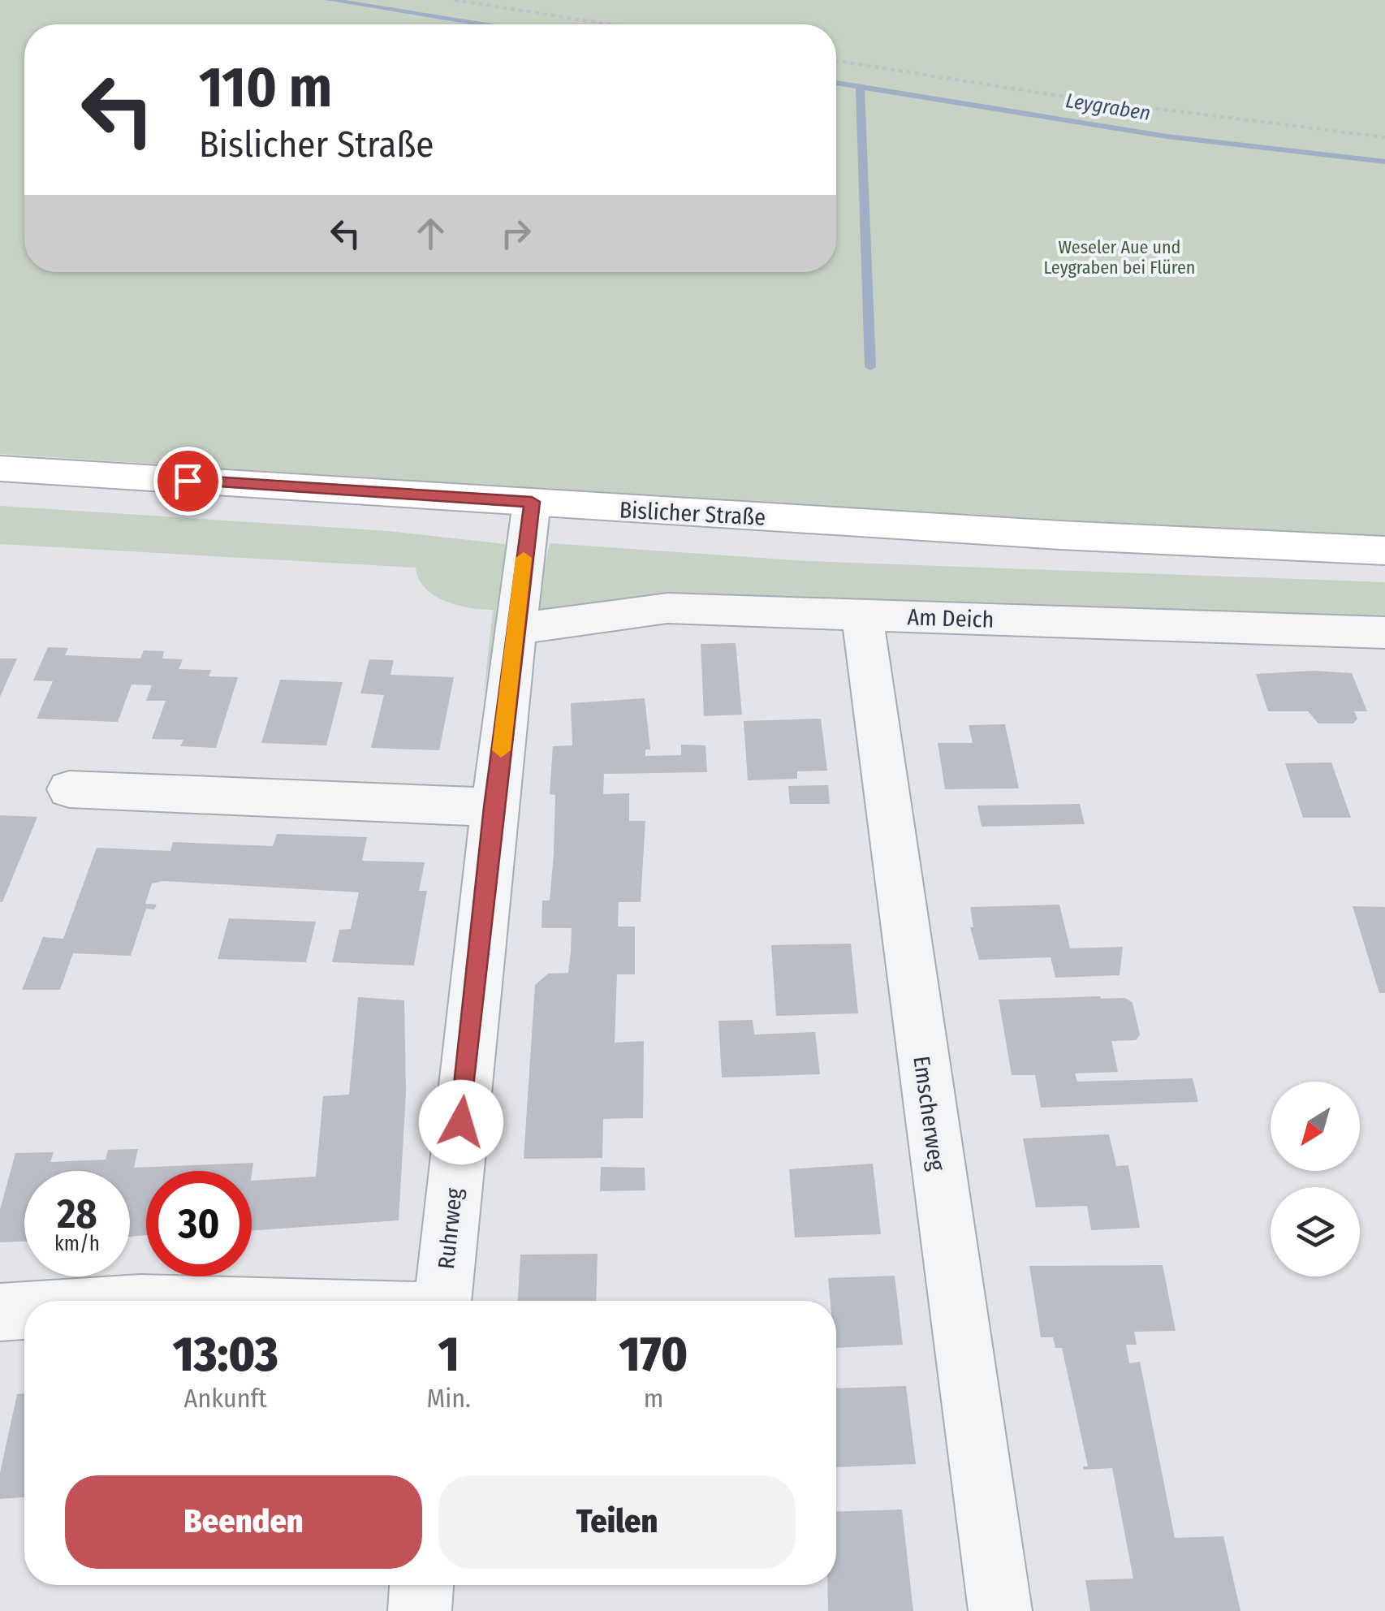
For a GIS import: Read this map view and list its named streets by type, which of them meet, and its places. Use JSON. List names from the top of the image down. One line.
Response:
{"streets":{"street":["Bislicher Straße","Am Deich","Emscherweg","Ruhrweg"]},"crossings":[["Bislicher Straße","Ruhrweg"],["Am Deich","Emscherweg"],["Am Deich","Ruhrweg"]],"water":["Leygraben"],"parks":["Weseler Aue und Leygraben bei Flüren"],"north":"bottom left","page":{"turn":["110 m","Bislicher Straße"],"speed":"28 km/h","limit":"30","eta":["13:03","Ankunft","1","Min.","170","m"],"buttons":["Beenden","Teilen"]}}
